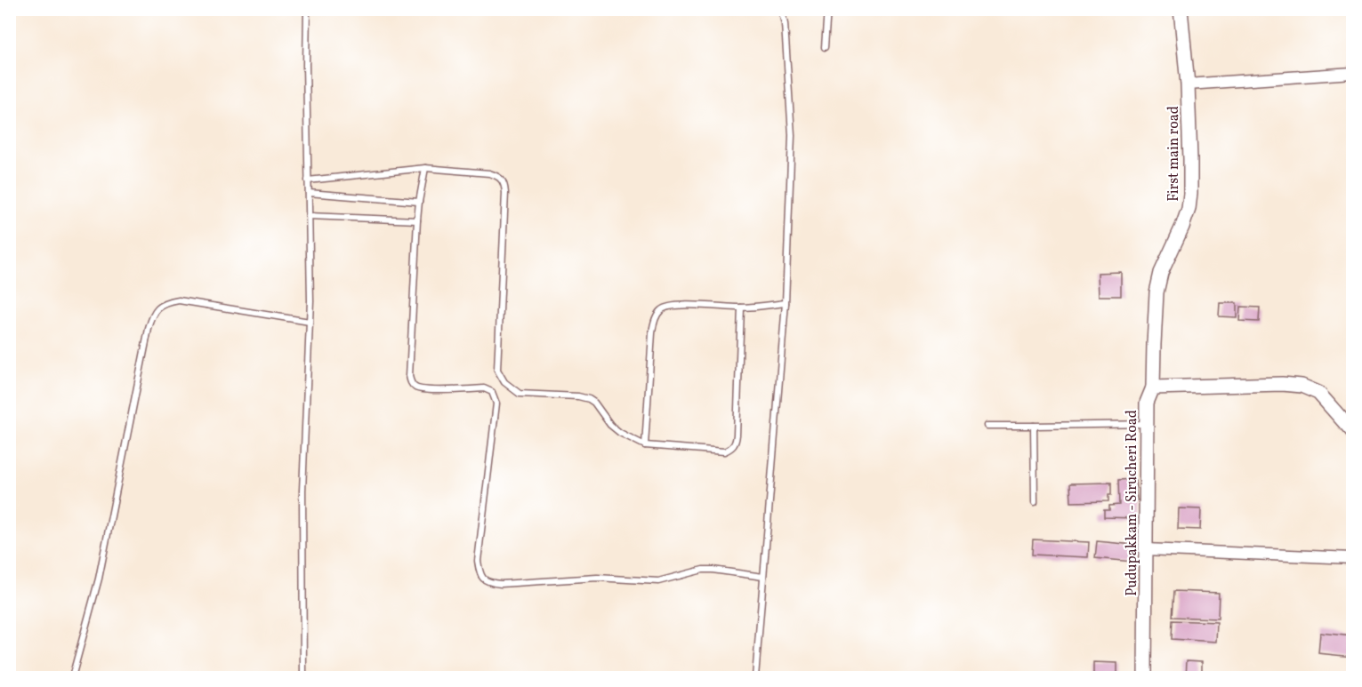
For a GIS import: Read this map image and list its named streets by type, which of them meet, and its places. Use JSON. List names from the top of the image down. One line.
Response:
{"streets":{"street":["First main road","Pudupakkam - Sirucheri Road"]},"crossings":[["First main road","Pudupakkam - Sirucheri Road"]]}
